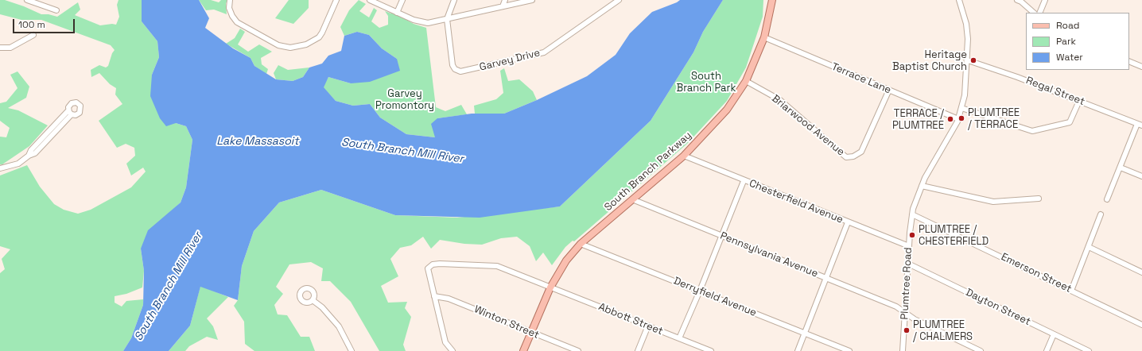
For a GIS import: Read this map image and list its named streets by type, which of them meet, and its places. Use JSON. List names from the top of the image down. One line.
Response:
{"streets":{"main road":["South Branch Parkway"],"street":["Garvey Drive","Terrace Lane","Regal Street","Briarwood Avenue","Chesterfield Avenue","Pennsylvania Avenue","Emerson Street","Plumtree Road","Derryfield Avenue","Dayton Street","Abbott Street","Winton Street"]},"crossings":[["Terrace Lane","Briarwood Avenue"],["Terrace Lane","South Branch Parkway"],["Terrace Lane","Plumtree Road"],["Regal Street","Plumtree Road"],["Briarwood Avenue","South Branch Parkway"],["South Branch Parkway","Chesterfield Avenue"],["South Branch Parkway","Pennsylvania Avenue"],["South Branch Parkway","Derryfield Avenue"],["South Branch Parkway","Abbott Street"],["South Branch Parkway","Winton Street"],["Chesterfield Avenue","Plumtree Road"],["Pennsylvania Avenue","Plumtree Road"],["Emerson Street","Plumtree Road"],["Plumtree Road","Dayton Street"],["Abbott Street","Winton Street"]],"water":["Lake Massasoit","South Branch Mill River"],"parks":["South Branch Park","Garvey Promontory"],"places":["Heritage Baptist Church","PLUMTREE / TERRACE","TERRACE / PLUMTREE","PLUMTREE / CHESTERFIELD","PLUMTREE / CHALMERS"],"legend":["Road","Park","Water"],"scale_bar":"100 m"}
